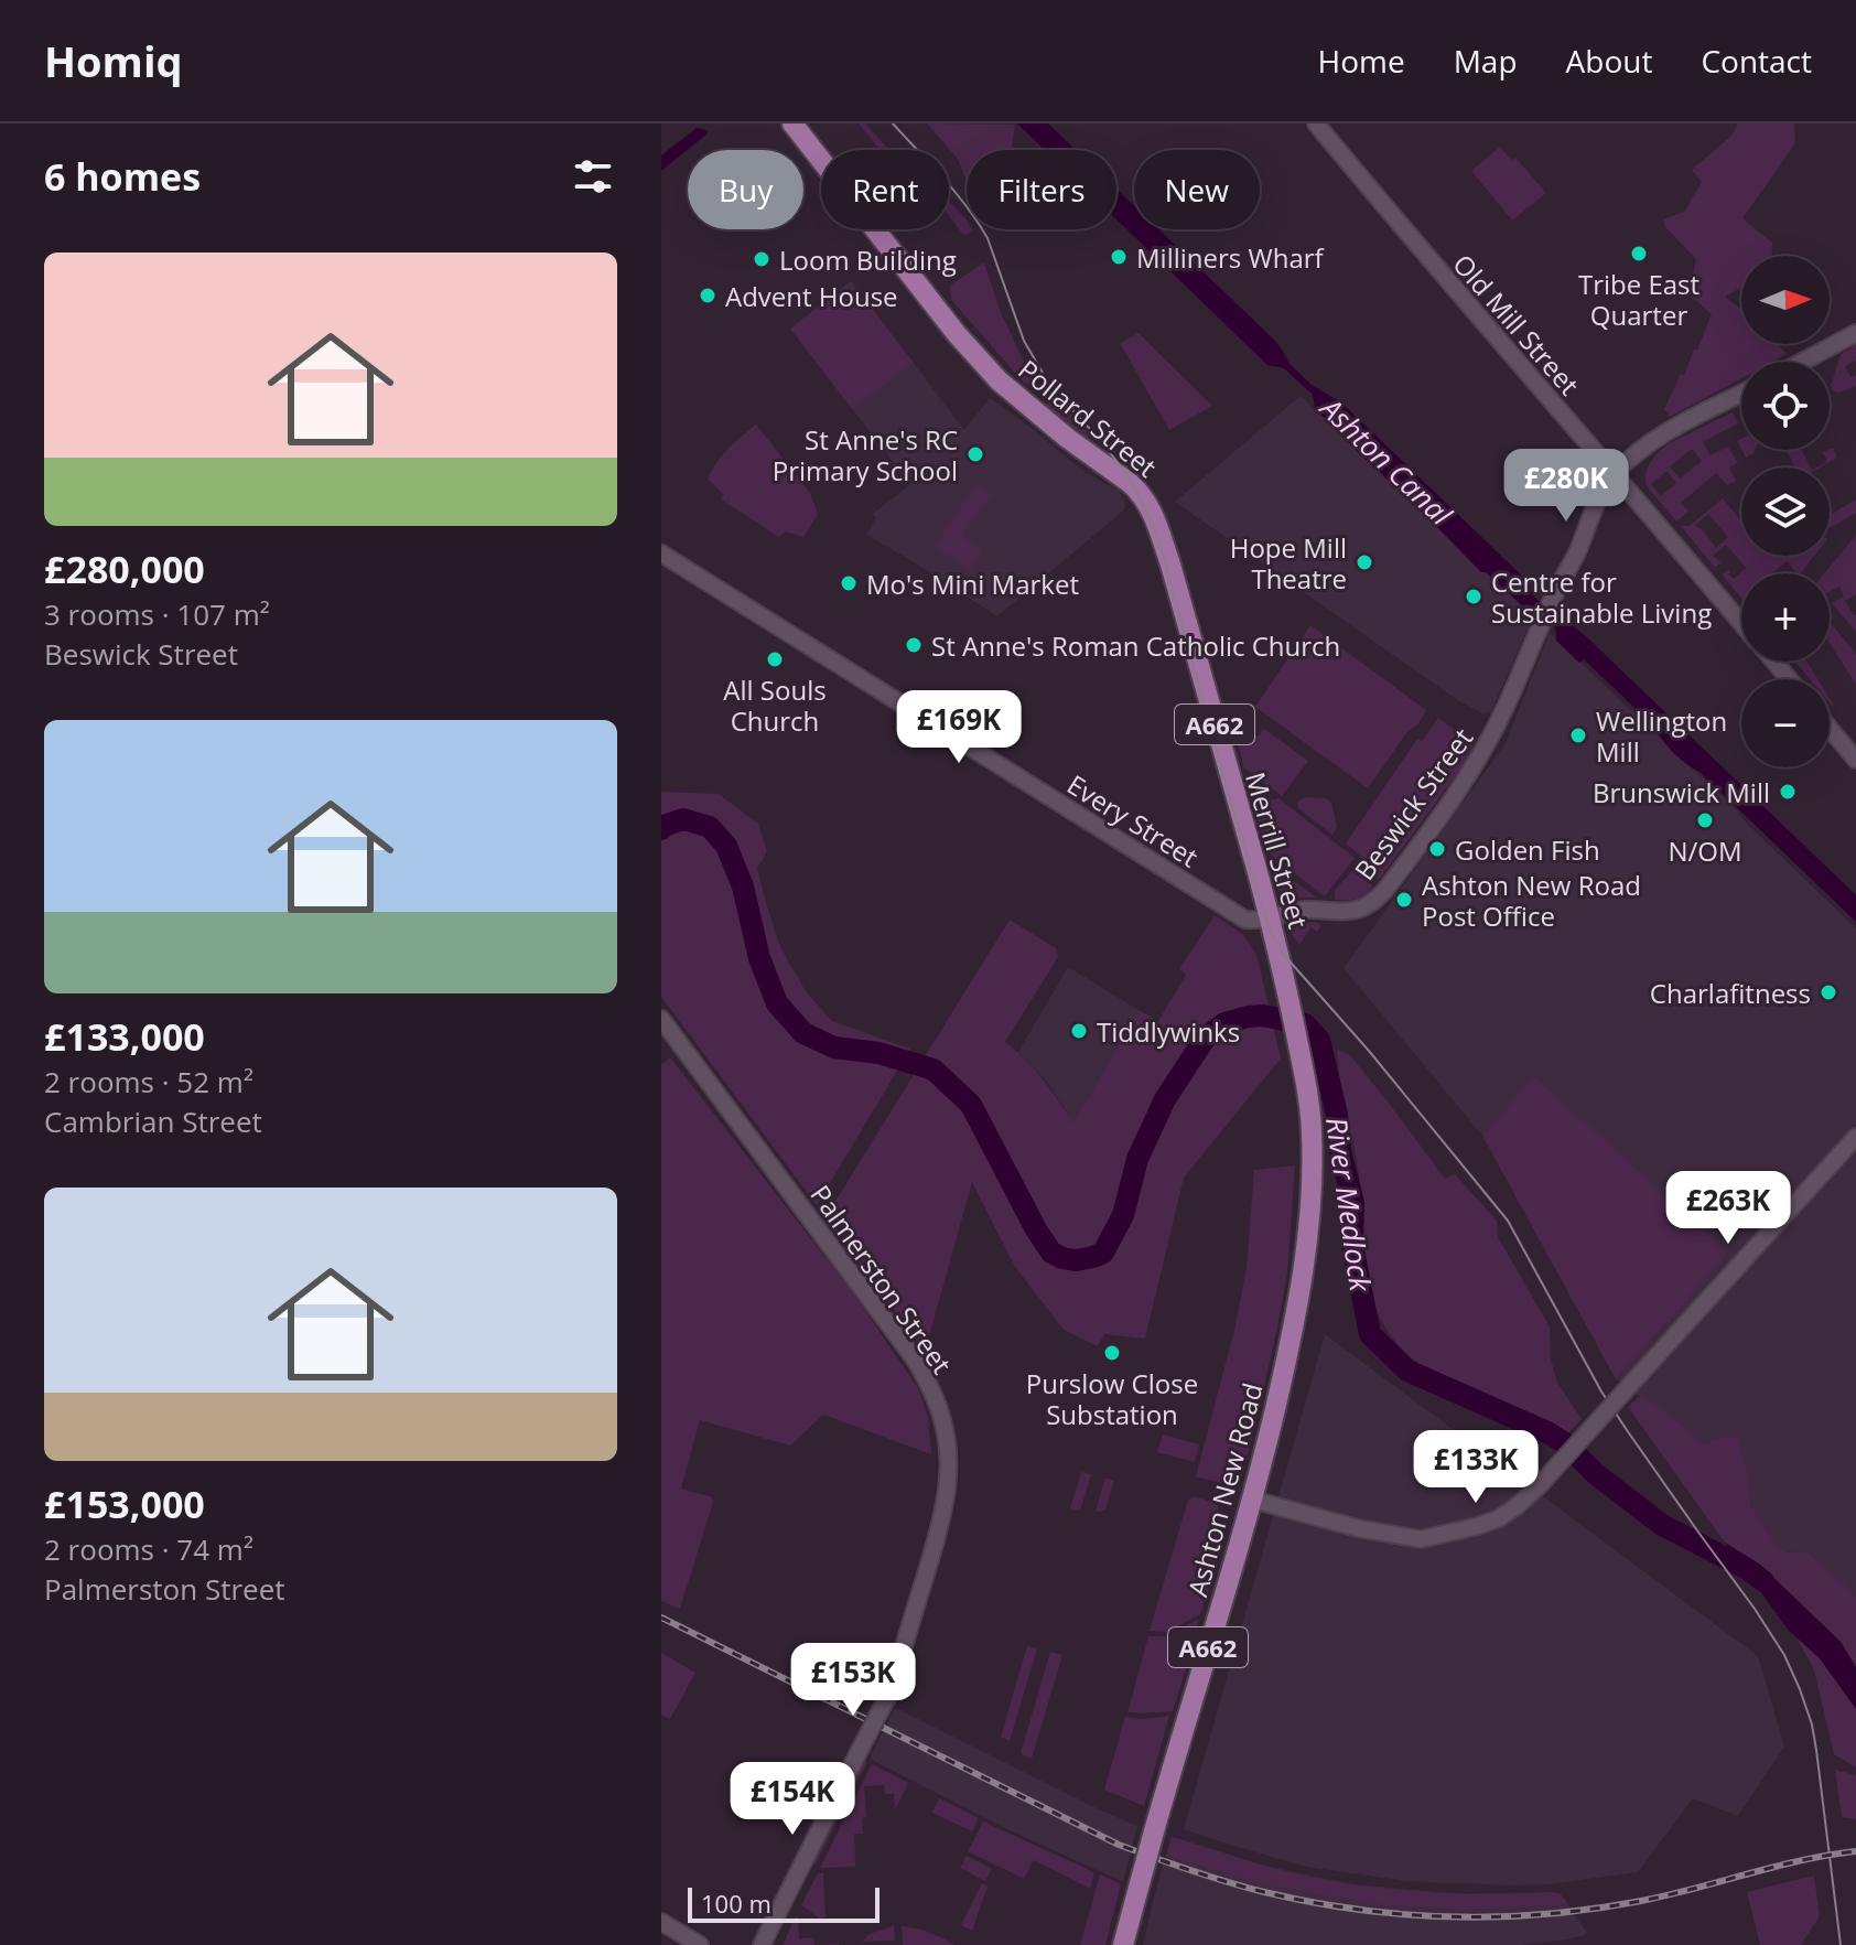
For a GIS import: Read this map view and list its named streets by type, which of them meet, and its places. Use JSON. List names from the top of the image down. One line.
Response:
{"streets":{"main road":["Pollard Street","A662","Merrill Street","Ashton New Road"],"street":["Old Mill Street","Beswick Street","Every Street","Palmerston Street"]},"crossings":[["Old Mill Street","Beswick Street"],["Pollard Street","Merrill Street"],["Beswick Street","Every Street"],["Beswick Street","Merrill Street"],["Every Street","Merrill Street"],["Merrill Street","Ashton New Road"]],"water":["Ashton Canal","River Medlock"],"places":["Tribe East Quarter","Milliners Wharf","Loom Building","Advent House","St Anne's RC Primary School","Hope Mill Theatre","Mo's Mini Market","Centre for Sustainable Living","St Anne's Roman Catholic Church","All Souls Church","Wellington Mill","Brunswick Mill","N/OM","Golden Fish","Ashton New Road Post Office","Charlafitness","Tiddlywinks","Purslow Close Substation"],"scale_bar":"100 m","north":"right","page":{"header":"Homiq","nav":["Home","Map","About","Contact"],"heading":"6 homes","chip":["Buy","Rent","Filters","New"],"list":[{"name":"£280,000","note":"3 rooms · 107 m² · Beswick Street"},{"name":"£133,000","note":"2 rooms · 52 m² · Cambrian Street"},{"name":"£153,000","note":"2 rooms · 74 m² · Palmerston Street"}],"map_buttons":["+","−"],"price":["£280K","£169K","£263K","£133K","£153K","£154K"],"scale":"100 m"}}
